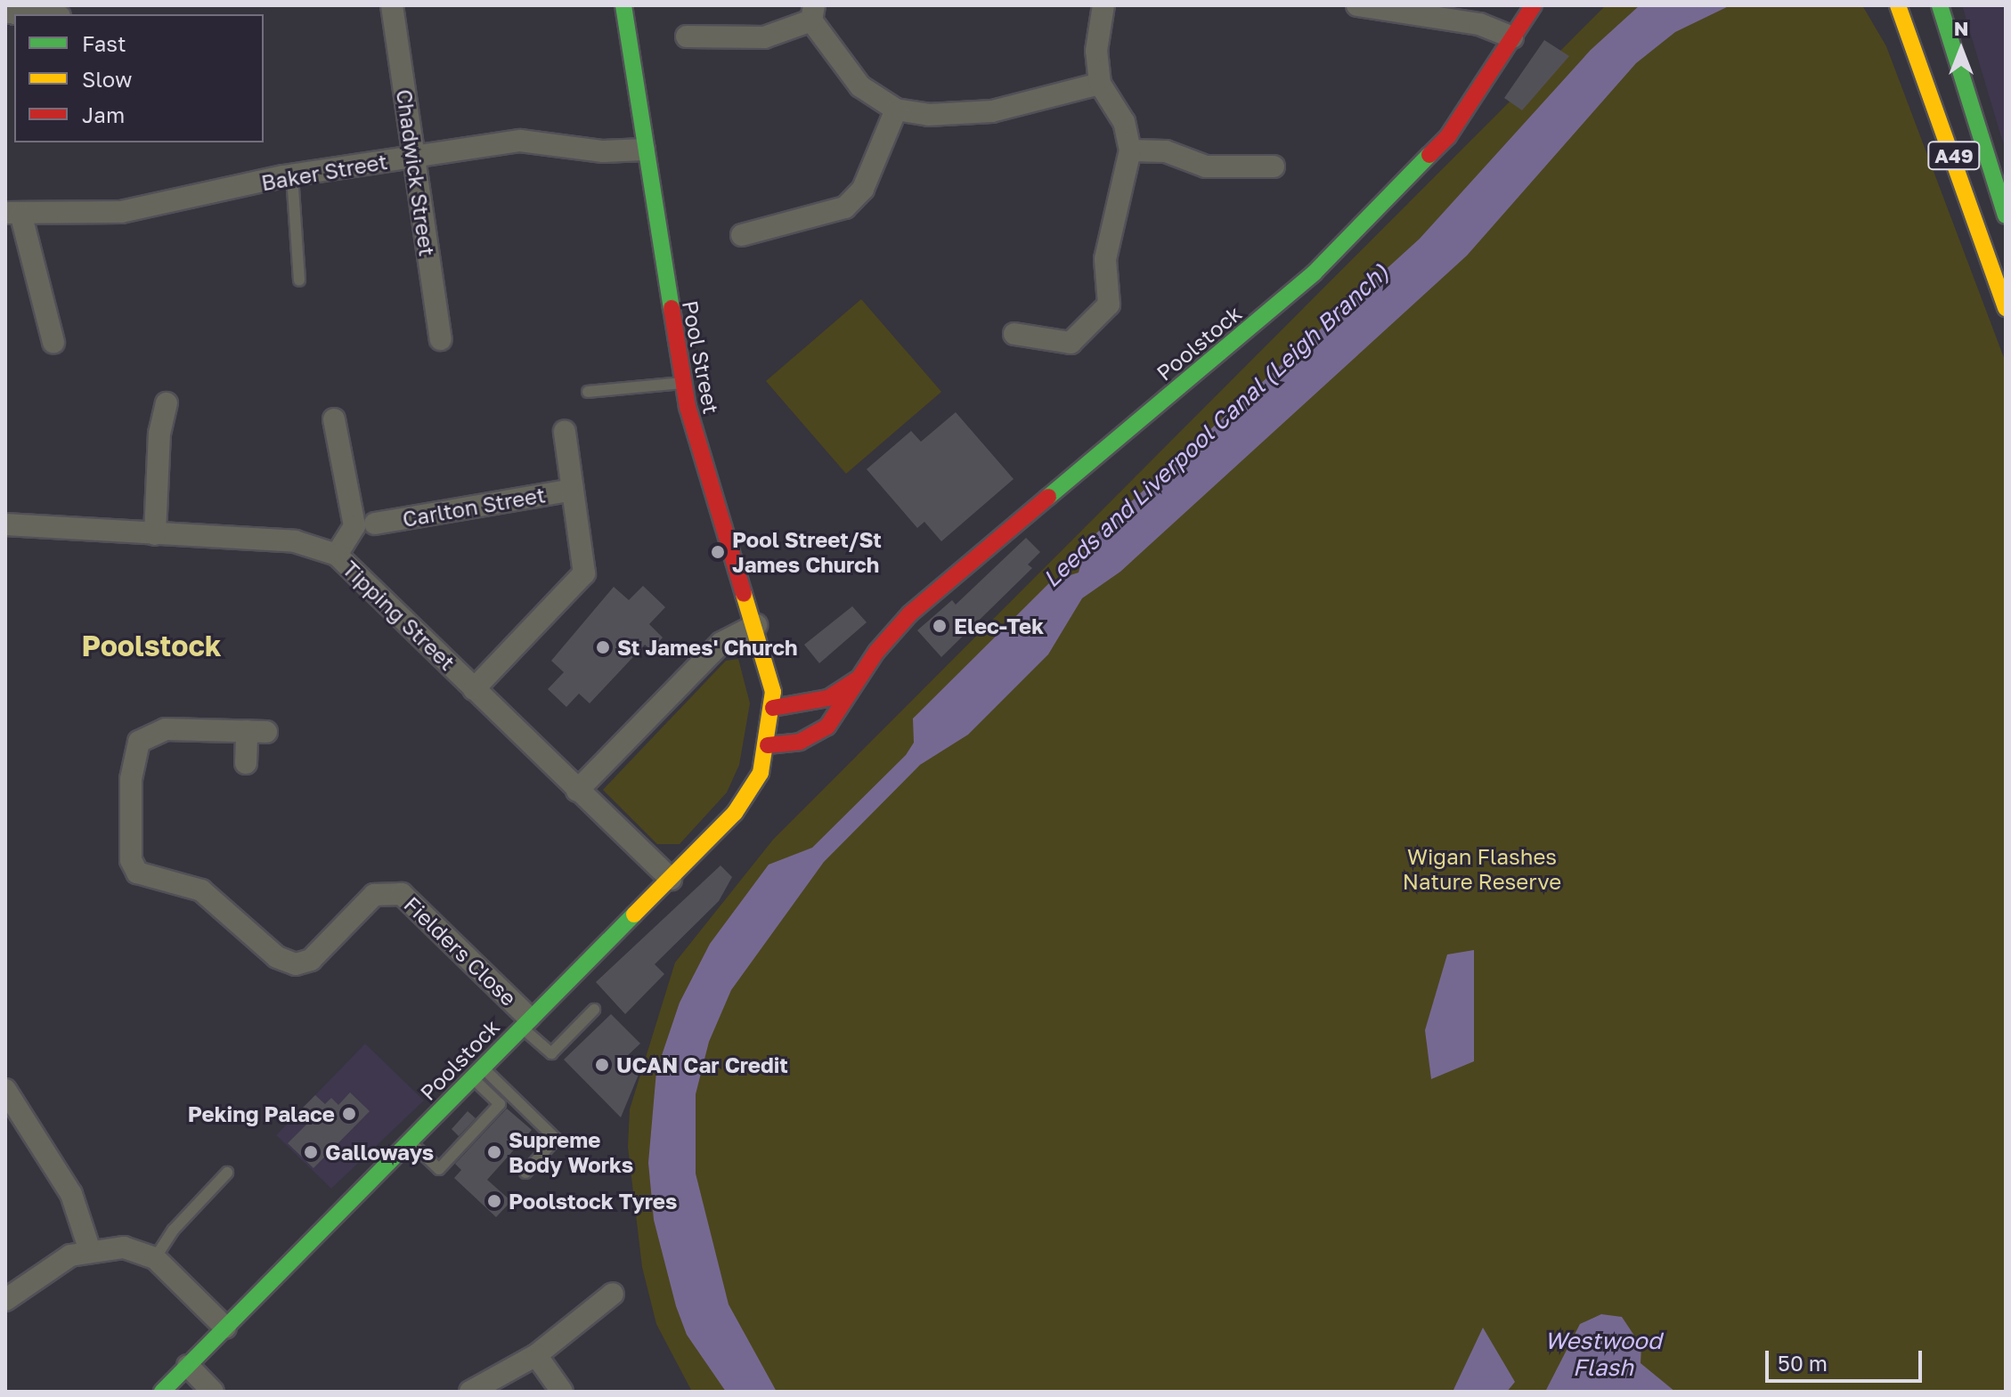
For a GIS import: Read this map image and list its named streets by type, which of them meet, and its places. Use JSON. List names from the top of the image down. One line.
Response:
{"streets":{"main road":["A49","Poolstock","Pool Street"],"street":["Baker Street","Chadwick Street","Carlton Street","Tipping Street","Fielders Close"]},"crossings":[["Baker Street","Chadwick Street"],["Baker Street","Pool Street"],["Poolstock","Pool Street"],["Poolstock","Tipping Street"],["Poolstock","Fielders Close"]],"districts":["Poolstock"],"water":["Leeds and Liverpool Canal (Leigh Branch)","Westwood Flash"],"parks":["Wigan Flashes Nature Reserve"],"places":["Pool Street/St James Church","Elec-Tek","St James' Church","UCAN Car Credit","Peking Palace","Galloways","Supreme Body Works","Poolstock Tyres"],"legend":["Fast","Slow","Jam"],"scale_bar":"50 m","north":"top"}
